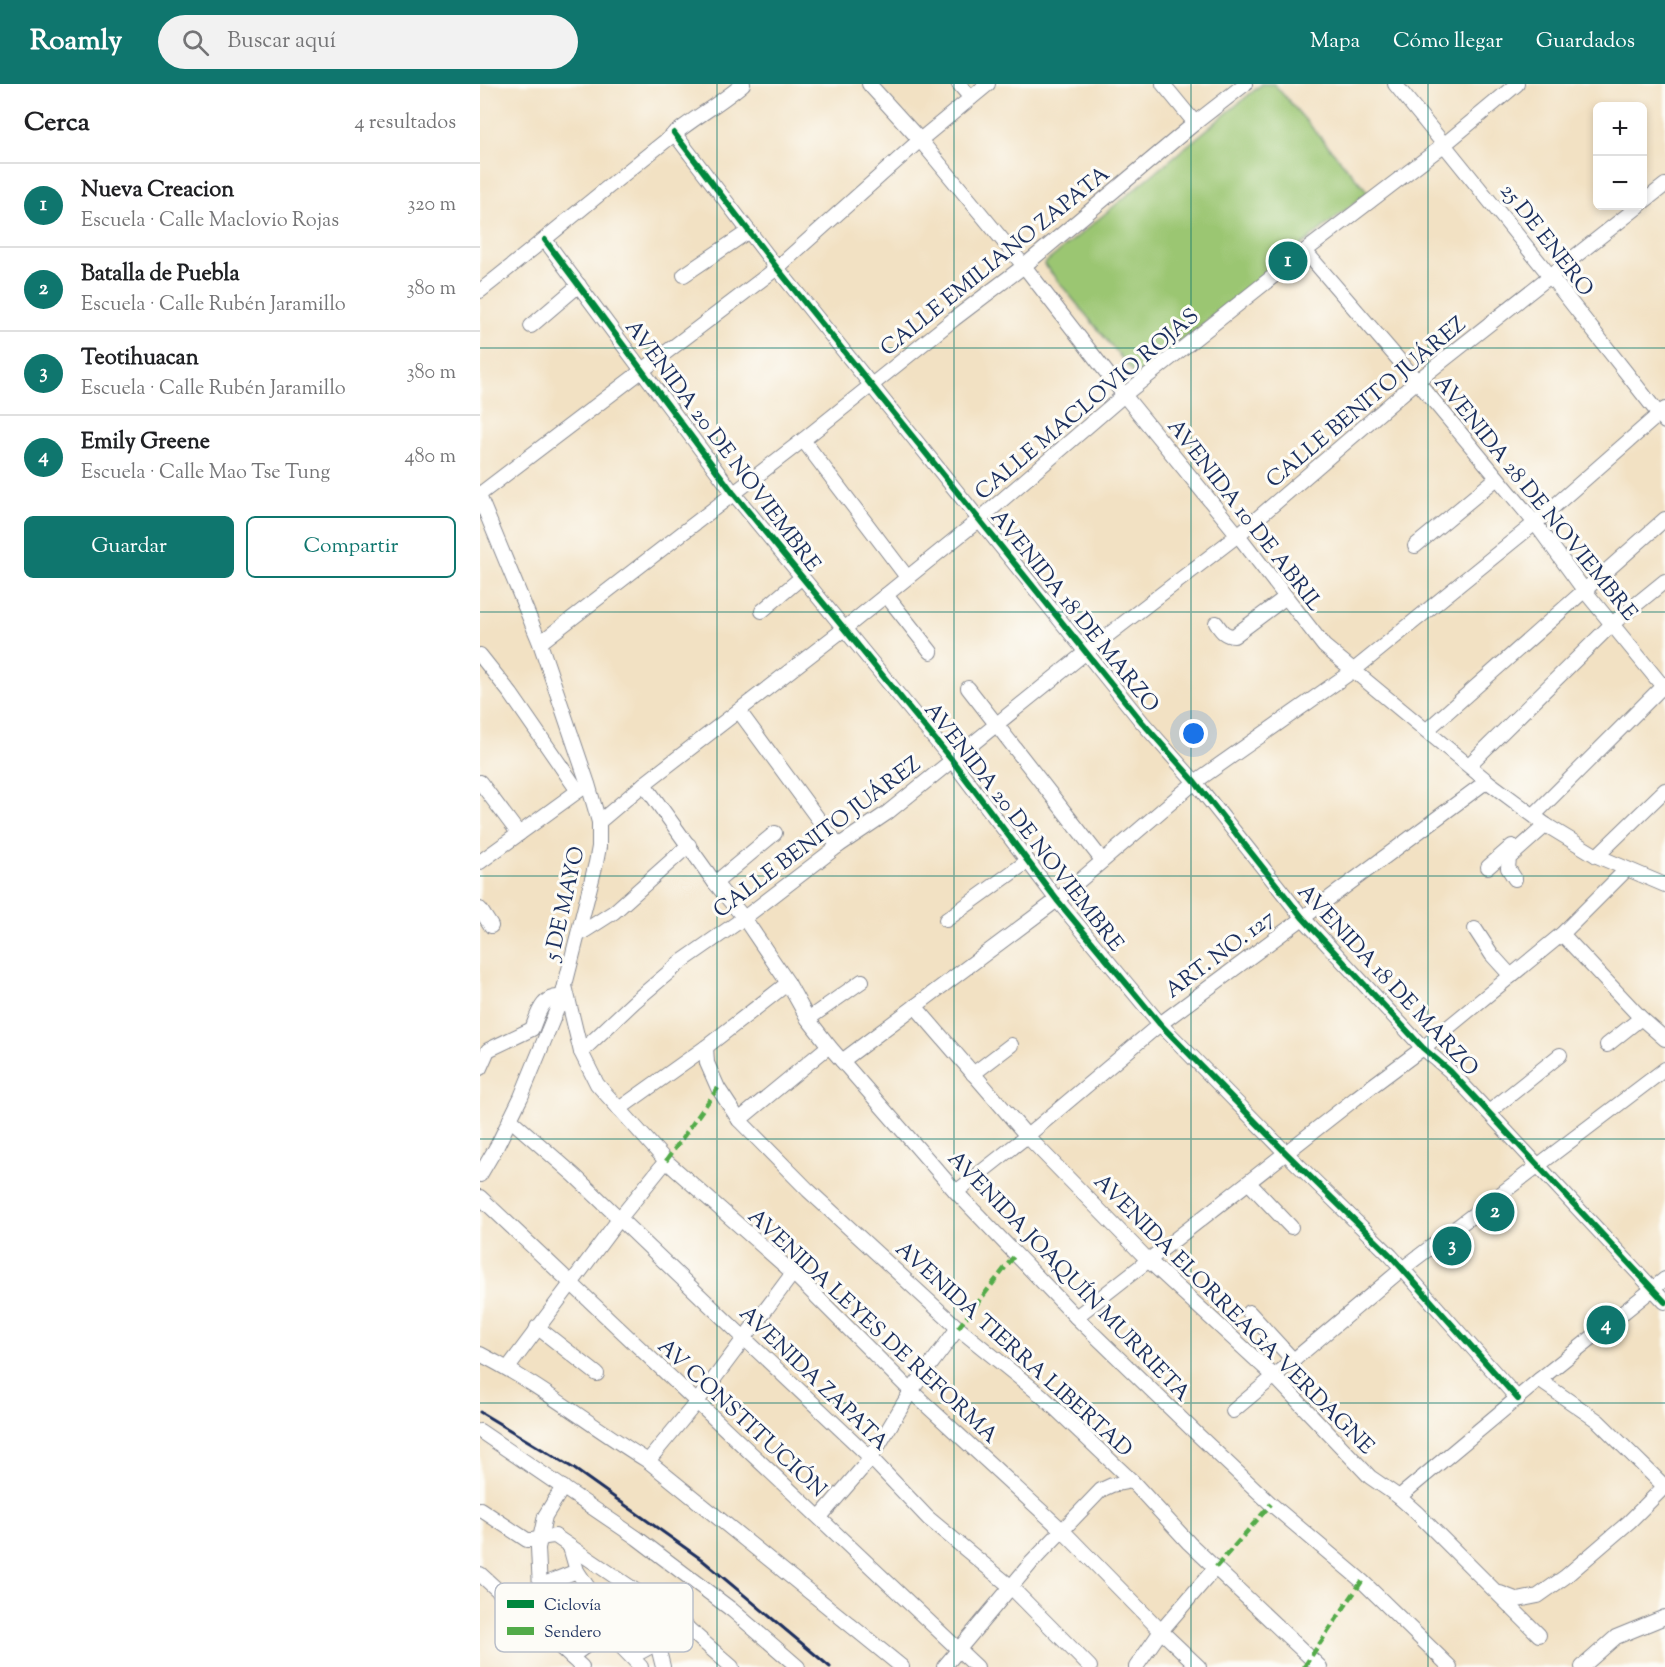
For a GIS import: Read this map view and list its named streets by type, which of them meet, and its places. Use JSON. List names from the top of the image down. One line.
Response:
{"streets":{"street":["25 DE ENERO","CALLE EMILIANO ZAPATA","CALLE BENITO JUÁREZ","CALLE MACLOVIO ROJAS","AVENIDA 20 DE NOVIEMBRE","AVENIDA 28 DE NOVIEMBRE","AVENIDA 10 DE ABRIL","AVENIDA 18 DE MARZO","5 DE MAYO","ART. NO. 127","AVENIDA JOAQUÍN MURRIETA","AVENIDA ELORREAGA VERDAGNE","AVENIDA LEYES DE REFORMA","AVENIDA TIERRA LIBERTAD","AVENIDA ZAPATA","AV CONSTITUCIÓN"]},"crossings":[["25 DE ENERO","CALLE BENITO JUÁREZ"],["25 DE ENERO","CALLE MACLOVIO ROJAS"],["CALLE EMILIANO ZAPATA","AVENIDA 20 DE NOVIEMBRE"],["CALLE EMILIANO ZAPATA","AVENIDA 10 DE ABRIL"],["CALLE EMILIANO ZAPATA","AVENIDA 18 DE MARZO"],["CALLE EMILIANO ZAPATA","5 DE MAYO"],["CALLE BENITO JUÁREZ","AVENIDA 20 DE NOVIEMBRE"],["CALLE BENITO JUÁREZ","AVENIDA 28 DE NOVIEMBRE"],["CALLE BENITO JUÁREZ","AVENIDA 10 DE ABRIL"],["CALLE BENITO JUÁREZ","AVENIDA 18 DE MARZO"],["CALLE BENITO JUÁREZ","AVENIDA JOAQUÍN MURRIETA"],["CALLE BENITO JUÁREZ","AVENIDA LEYES DE REFORMA"],["CALLE MACLOVIO ROJAS","AVENIDA 20 DE NOVIEMBRE"],["CALLE MACLOVIO ROJAS","AVENIDA 28 DE NOVIEMBRE"],["CALLE MACLOVIO ROJAS","AVENIDA 10 DE ABRIL"],["CALLE MACLOVIO ROJAS","AVENIDA 18 DE MARZO"],["CALLE MACLOVIO ROJAS","5 DE MAYO"],["CALLE MACLOVIO ROJAS","AVENIDA JOAQUÍN MURRIETA"],["AVENIDA 20 DE NOVIEMBRE","ART. NO. 127"],["AVENIDA 10 DE ABRIL","ART. NO. 127"],["AVENIDA 18 DE MARZO","ART. NO. 127"],["5 DE MAYO","AVENIDA LEYES DE REFORMA"],["5 DE MAYO","AVENIDA ZAPATA"],["ART. NO. 127","AVENIDA JOAQUÍN MURRIETA"],["ART. NO. 127","AVENIDA ELORREAGA VERDAGNE"]],"legend":["Ciclovía","Sendero"],"page":{"header":"Roamly","search":"Buscar aquí","nav":["Mapa","Cómo llegar","Guardados"],"heading":["Cerca","4 resultados"],"map_buttons":["+","−"],"list":[{"mark":"1","name":"Nueva Creacion","note":"Escuela · Calle Maclovio Rojas","value":"320 m"},{"mark":"2","name":"Batalla de Puebla","note":"Escuela · Calle Rubén Jaramillo","value":"380 m"},{"mark":"3","name":"Teotihuacan","note":"Escuela · Calle Rubén Jaramillo","value":"380 m"},{"mark":"4","name":"Emily Greene","note":"Escuela · Calle Mao Tse Tung","value":"480 m"}],"pins":["1","2","3","4"],"buttons":["Guardar","Compartir"]}}
